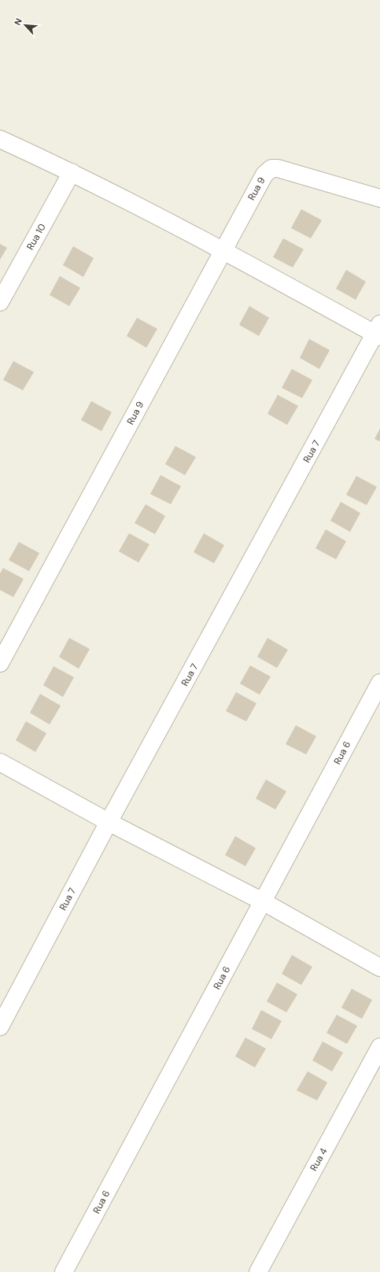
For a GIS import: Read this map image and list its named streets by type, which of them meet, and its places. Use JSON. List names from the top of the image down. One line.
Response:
{"streets":{"street":["Rua 9","Rua 10","Rua 7","Rua 6","Rua 4"]},"north":"top left"}
